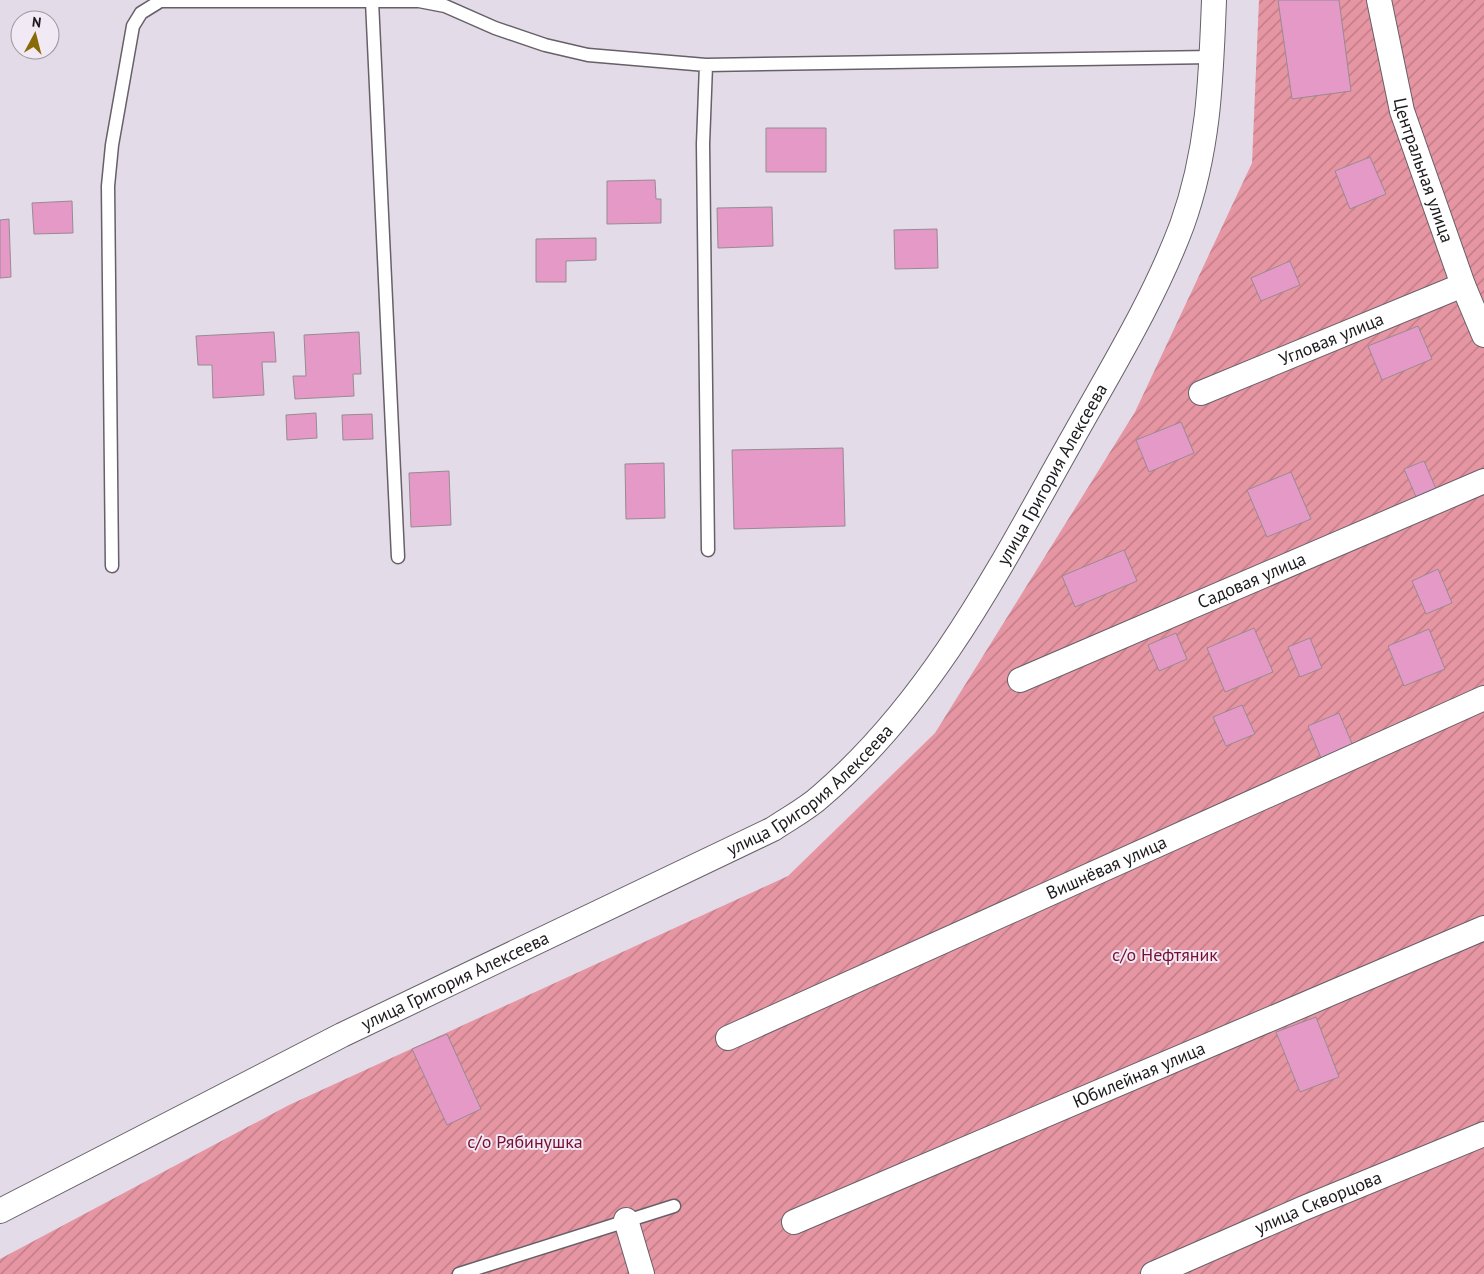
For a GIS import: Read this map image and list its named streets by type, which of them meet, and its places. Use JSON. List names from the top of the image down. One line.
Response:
{"streets":{"street":["Центральная улица","Угловая улица","улица Григория Алексеева","Садовая улица","Вишнёвая улица","Юбилейная улица","улица Скворцова"]},"crossings":[["Центральная улица","Угловая улица"]],"parks":["с/о Нефтяник","с/о Рябинушка"],"north":"top"}
